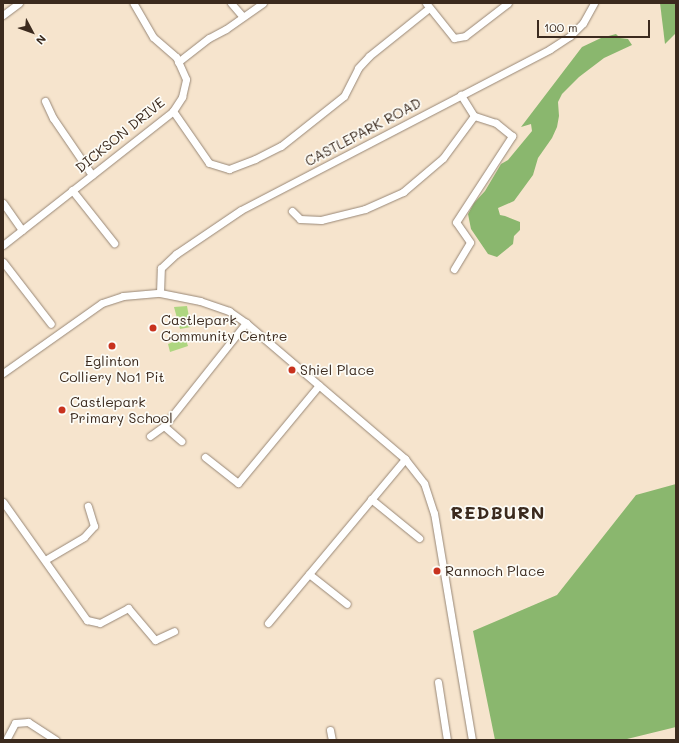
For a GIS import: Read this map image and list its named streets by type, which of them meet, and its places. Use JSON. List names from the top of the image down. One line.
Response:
{"streets":{"street":["CASTLEPARK ROAD","DICKSON DRIVE"]},"districts":["REDBURN"],"places":["Castlepark Community Centre","Eglinton Colliery No1 Pit","Shiel Place","Castlepark Primary School","Rannoch Place"],"scale_bar":"100 m","north":"bottom right"}
